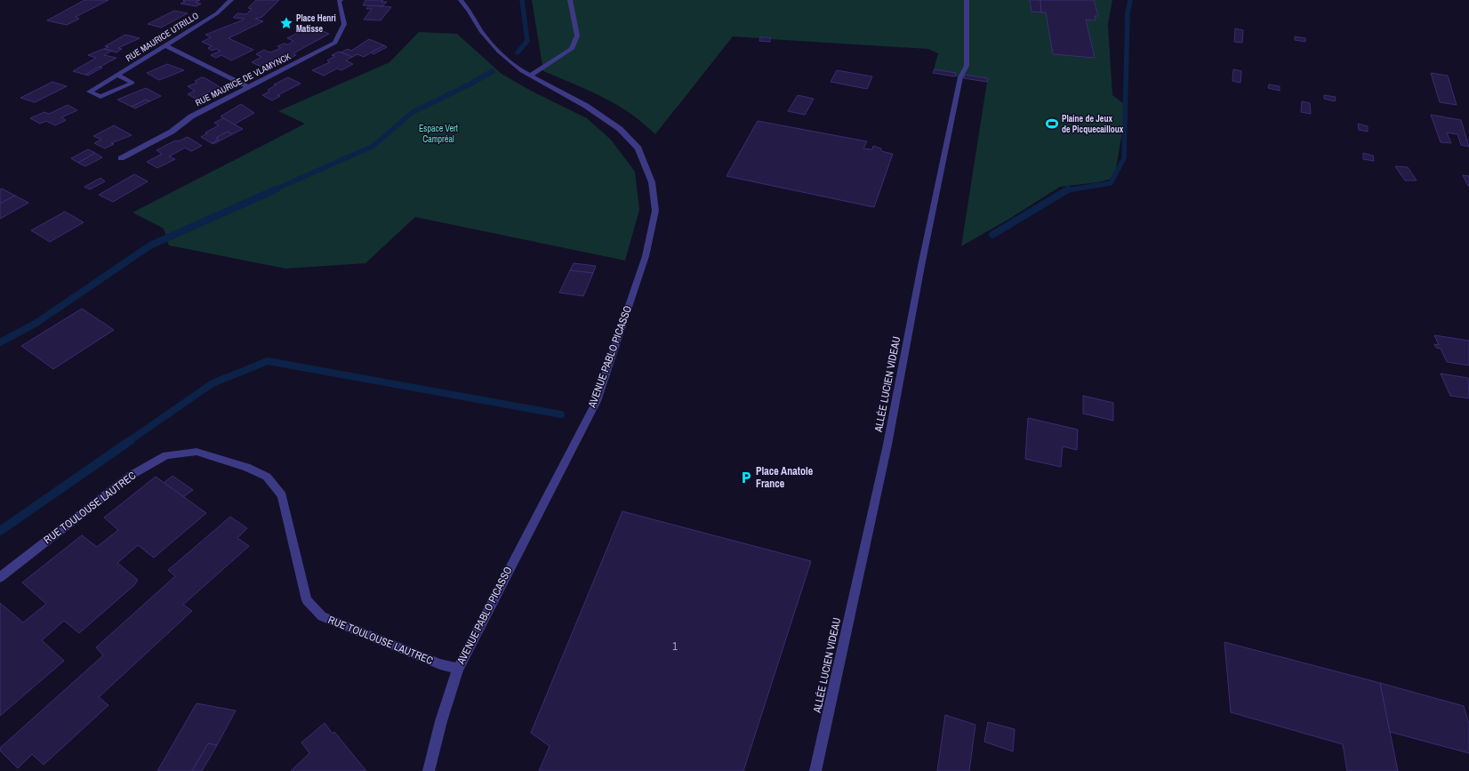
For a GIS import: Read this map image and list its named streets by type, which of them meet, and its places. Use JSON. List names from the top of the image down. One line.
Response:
{"streets":{"street":["RUE MAURICE UTRILLO","RUE MAURICE DE VLAMYNCK","AVENUE PABLO PICASSO","ALLÉE LUCIEN VIDEAU","RUE TOULOUSE LAUTREC"]},"crossings":[["AVENUE PABLO PICASSO","RUE TOULOUSE LAUTREC"]],"parks":["Espace Vert Campréal"],"places":{"place":["Place Henri Matisse"],"sports":["Plaine de Jeux de Picquecailloux"],"parking":["Place Anatole France"]},"house_numbers":["1"]}
